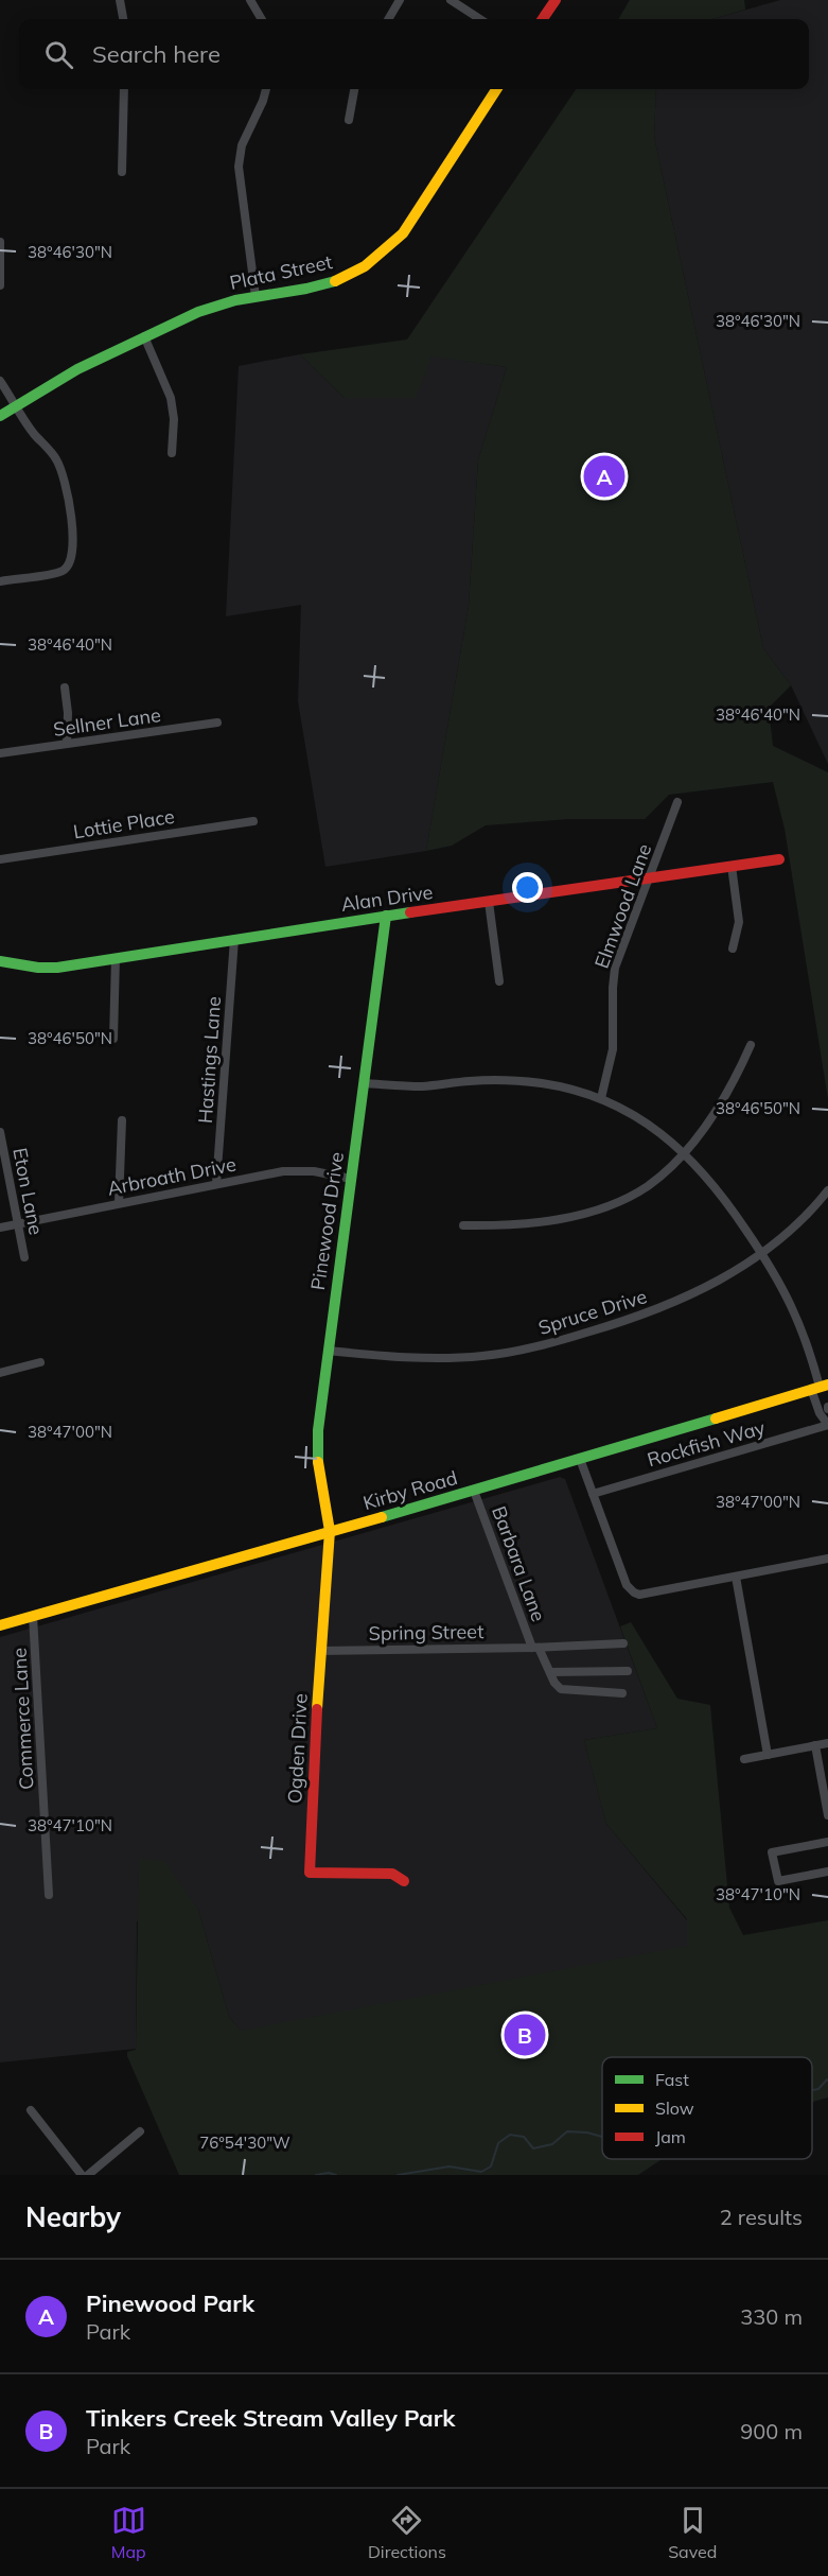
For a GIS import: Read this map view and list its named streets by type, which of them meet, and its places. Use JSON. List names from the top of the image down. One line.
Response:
{"streets":{"street":["Plata Street","Sellner Lane","Lottie Place","Alan Drive","Elmwood Lane","Hastings Lane","Arbroath Drive","Eton Lane","Pinewood Drive","Spruce Drive","Rockfish Way","Kirby Road","Barbara Lane","Spring Street","Commerce Lane","Ogden Drive"]},"crossings":[["Alan Drive","Elmwood Lane"],["Alan Drive","Hastings Lane"],["Alan Drive","Pinewood Drive"],["Hastings Lane","Arbroath Drive"],["Arbroath Drive","Eton Lane"],["Arbroath Drive","Pinewood Drive"],["Pinewood Drive","Spruce Drive"],["Pinewood Drive","Kirby Road"],["Pinewood Drive","Ogden Drive"],["Kirby Road","Barbara Lane"],["Kirby Road","Commerce Lane"],["Kirby Road","Ogden Drive"],["Barbara Lane","Spring Street"],["Spring Street","Ogden Drive"]],"legend":["Fast","Slow","Jam"],"page":{"search":"Search here","pins":["A","B"],"heading":["Nearby","2 results"],"list":[{"mark":"A","name":"Pinewood Park","note":"Park","value":"330 m"},{"mark":"B","name":"Tinkers Creek Stream Valley Park","note":"Park","value":"900 m"}],"nav":["Map","Directions","Saved"]},"coordinates":["38°46'30\"N","38°46'40\"N","38°46'50\"N","38°47'00\"N","38°47'10\"N","76°54'30\"W"]}
